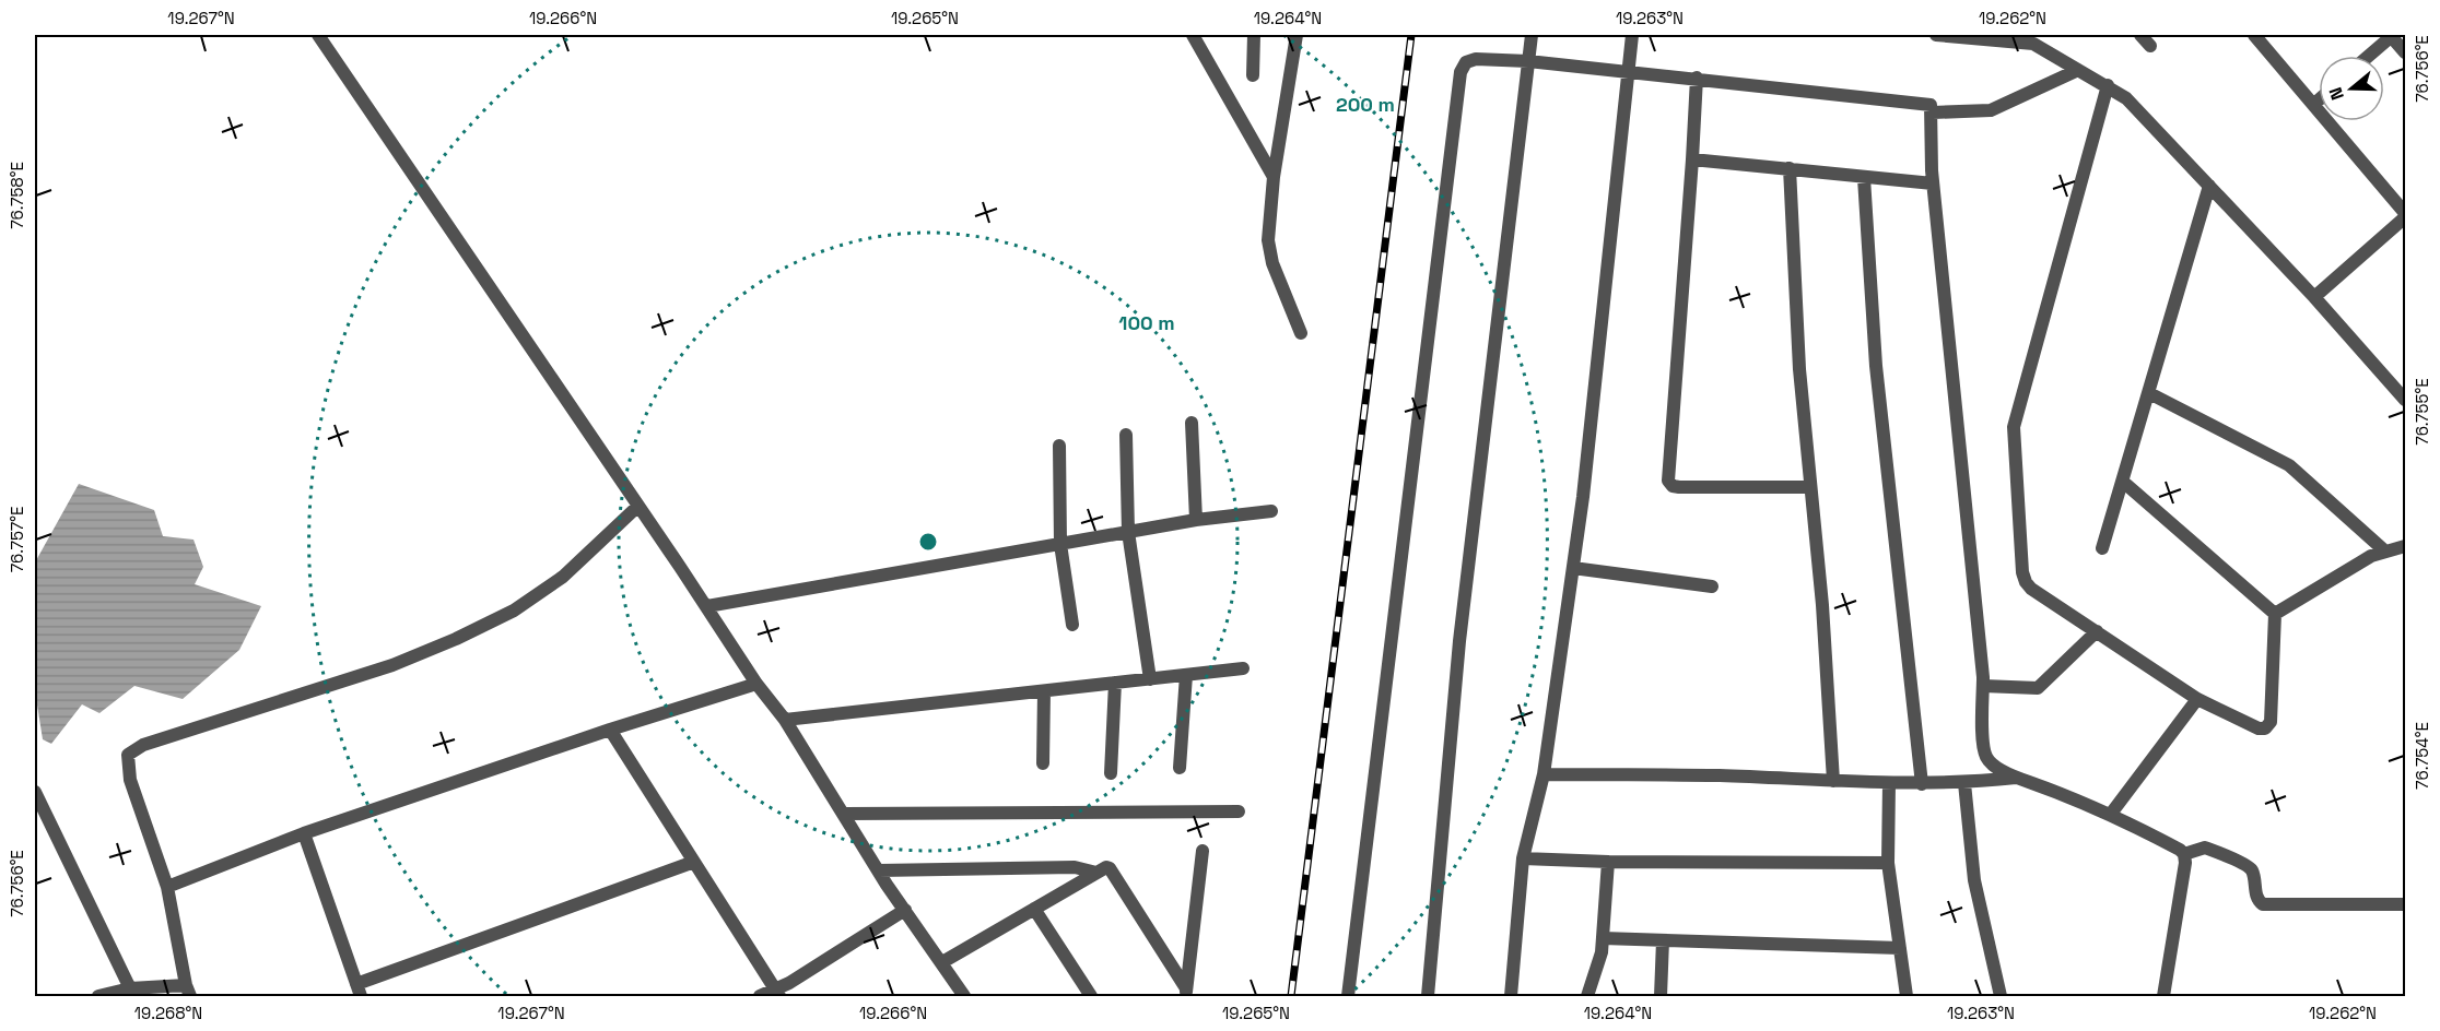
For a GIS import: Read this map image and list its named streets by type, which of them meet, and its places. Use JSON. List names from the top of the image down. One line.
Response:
{"north":"left","coordinates":["19.267°N","19.266°N","19.265°N","19.264°N","19.263°N","19.262°N","76.756°E","76.758°E","76.755°E","76.757°E","76.754°E","19.268°N"],"rings":["200 m","100 m"]}
